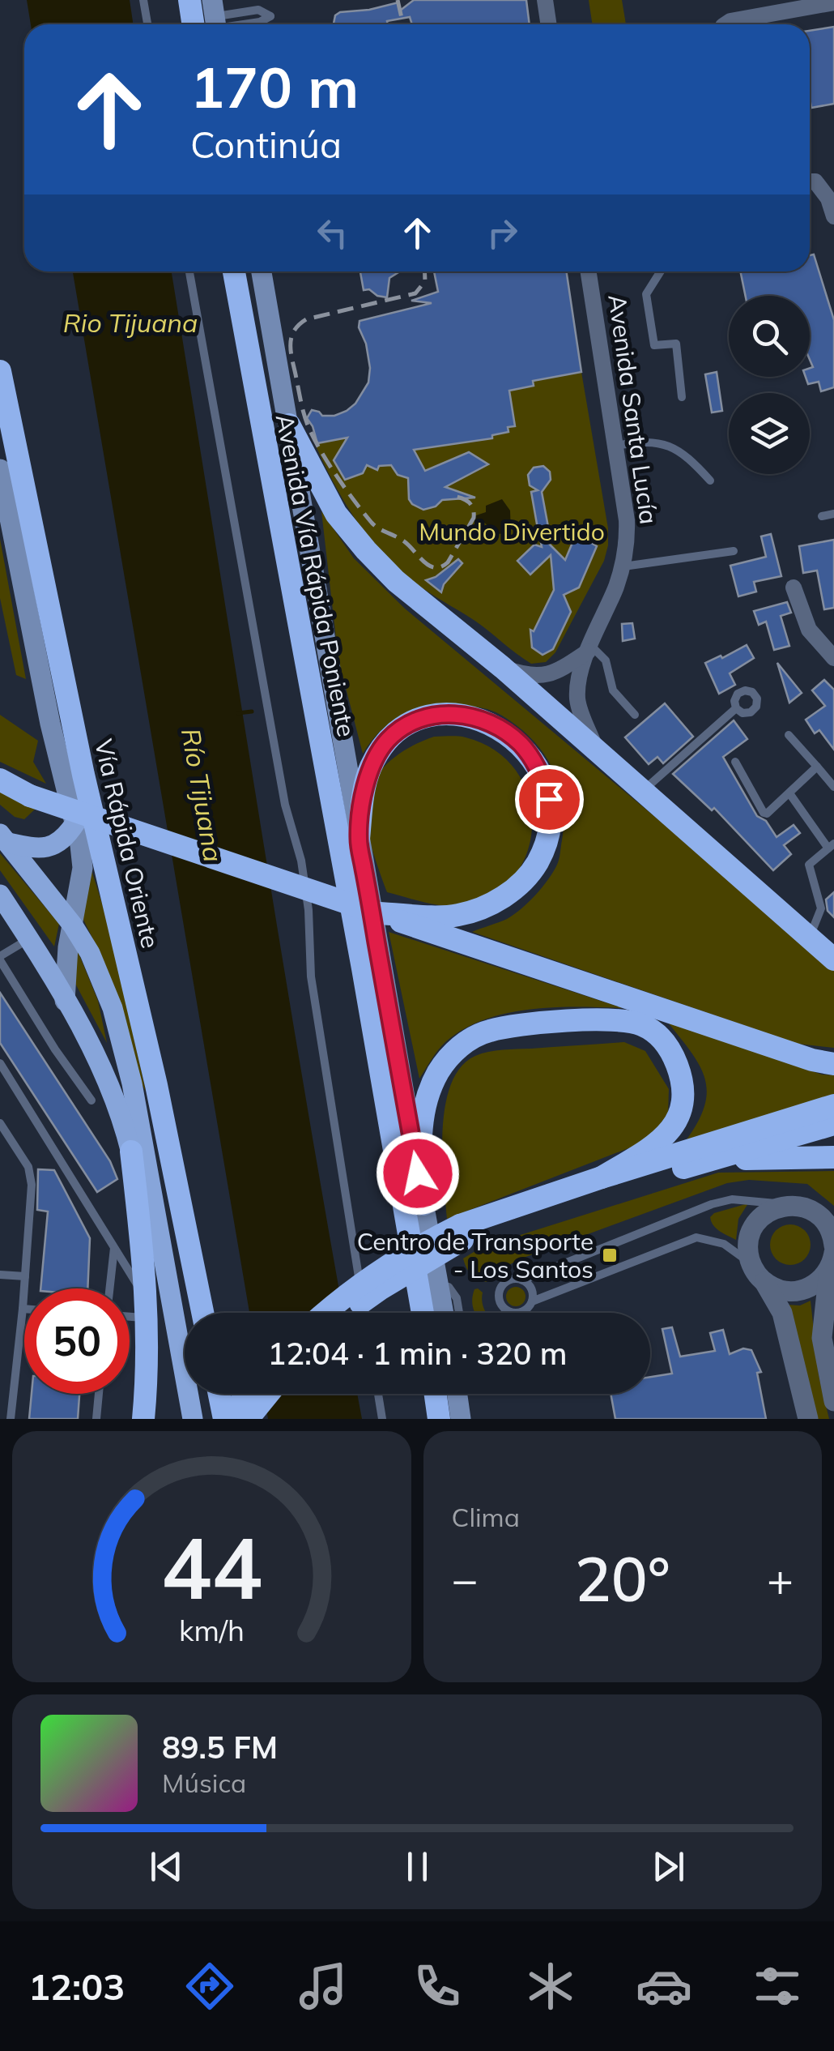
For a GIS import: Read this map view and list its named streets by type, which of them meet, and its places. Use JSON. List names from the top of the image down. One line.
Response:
{"streets":{"highway":["Avenida Vía Rápida Poniente","Vía Rápida Oriente"],"street":["Avenida Santa Lucía"]},"water":["Rio Tijuana","Río Tijuana"],"parks":["Mundo Divertido"],"places":{"transit":["Centro de Transporte - Los Santos"]},"page":{"turn":["170 m","Continúa"],"limit":"50","trip":"12:04 · 1 min · 320 m","tile":"Clima","heat":["−","20°","+"],"song":["89.5 FM","Música"],"tabs":"12:03","gauge":["44","km/h"]}}
